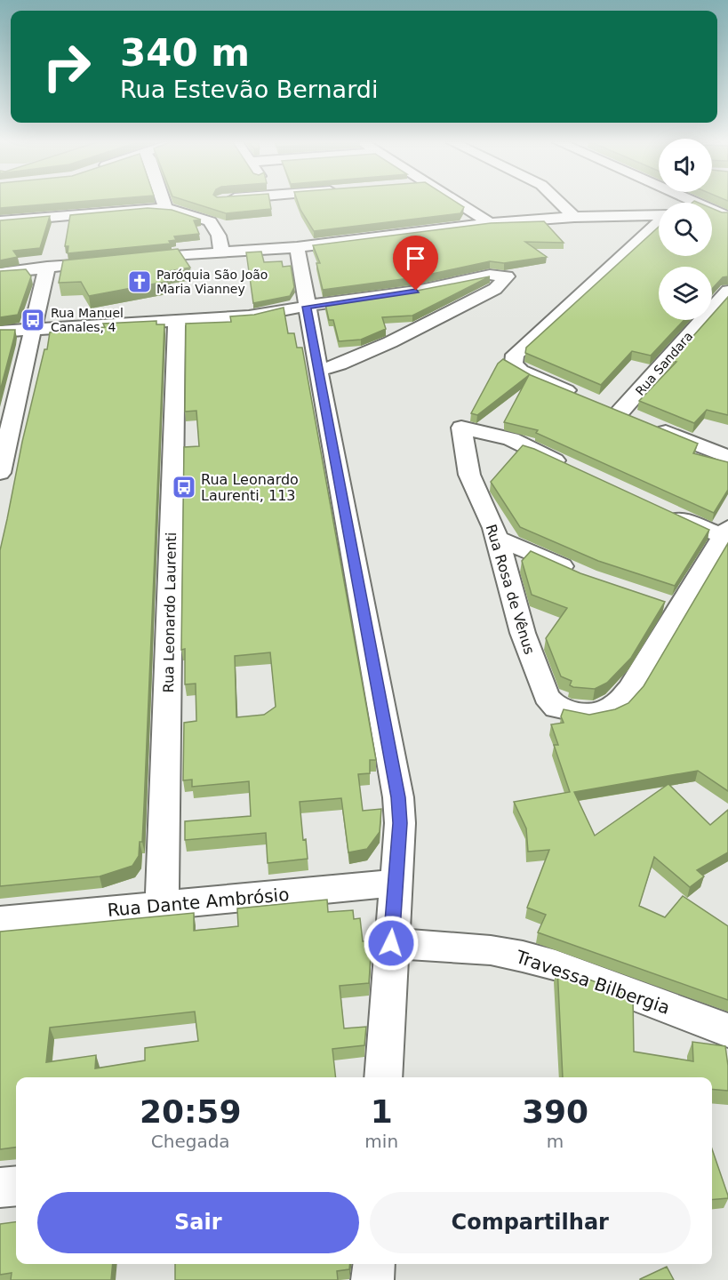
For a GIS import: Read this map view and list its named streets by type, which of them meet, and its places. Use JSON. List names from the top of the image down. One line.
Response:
{"streets":{"street":["Rua Sandara","Rua Rosa de Vênus","Rua Leonardo Laurenti","Rua Dante Ambrósio","Travessa Bilbergia"]},"crossings":[["Rua Leonardo Laurenti","Rua Dante Ambrósio"]],"places":{"church":["Paróquia São João Maria Vianney"],"bus stop":["Rua Manuel Canales, 4","Rua Leonardo Laurenti, 113"]},"page":{"turn":["340 m","Rua Estevão Bernardi"],"eta":["20:59","Chegada","1","min","390","m"],"buttons":["Sair","Compartilhar"]}}
